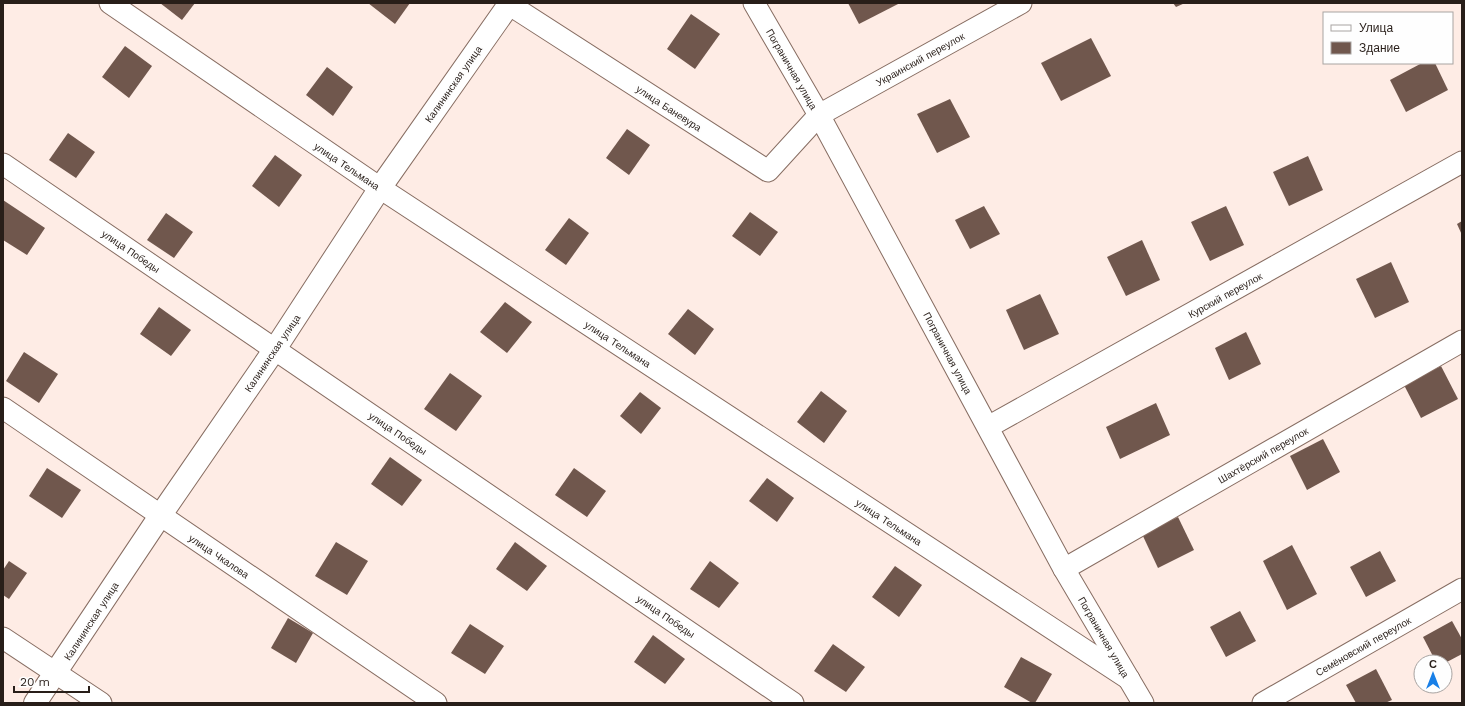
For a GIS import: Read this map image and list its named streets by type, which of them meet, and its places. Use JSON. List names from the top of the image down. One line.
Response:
{"streets":{"main road":["Калининская улица"],"street":["Украинский переулок","Пограничная улица","улица Баневура","улица Тельмана","улица Победы","Курский переулок","Шахтёрский переулок","улица Чкалова","Семёновский переулок"]},"crossings":[["Украинский переулок","Пограничная улица"],["Украинский переулок","улица Баневура"],["Пограничная улица","улица Баневура"],["Пограничная улица","улица Тельмана"],["Пограничная улица","Курский переулок"],["Пограничная улица","Шахтёрский переулок"],["Калининская улица","улица Баневура"],["Калининская улица","улица Тельмана"],["Калининская улица","улица Победы"],["Калининская улица","улица Чкалова"]],"legend":["Улица","Здание"],"scale_bar":"20 m","north":"top"}
